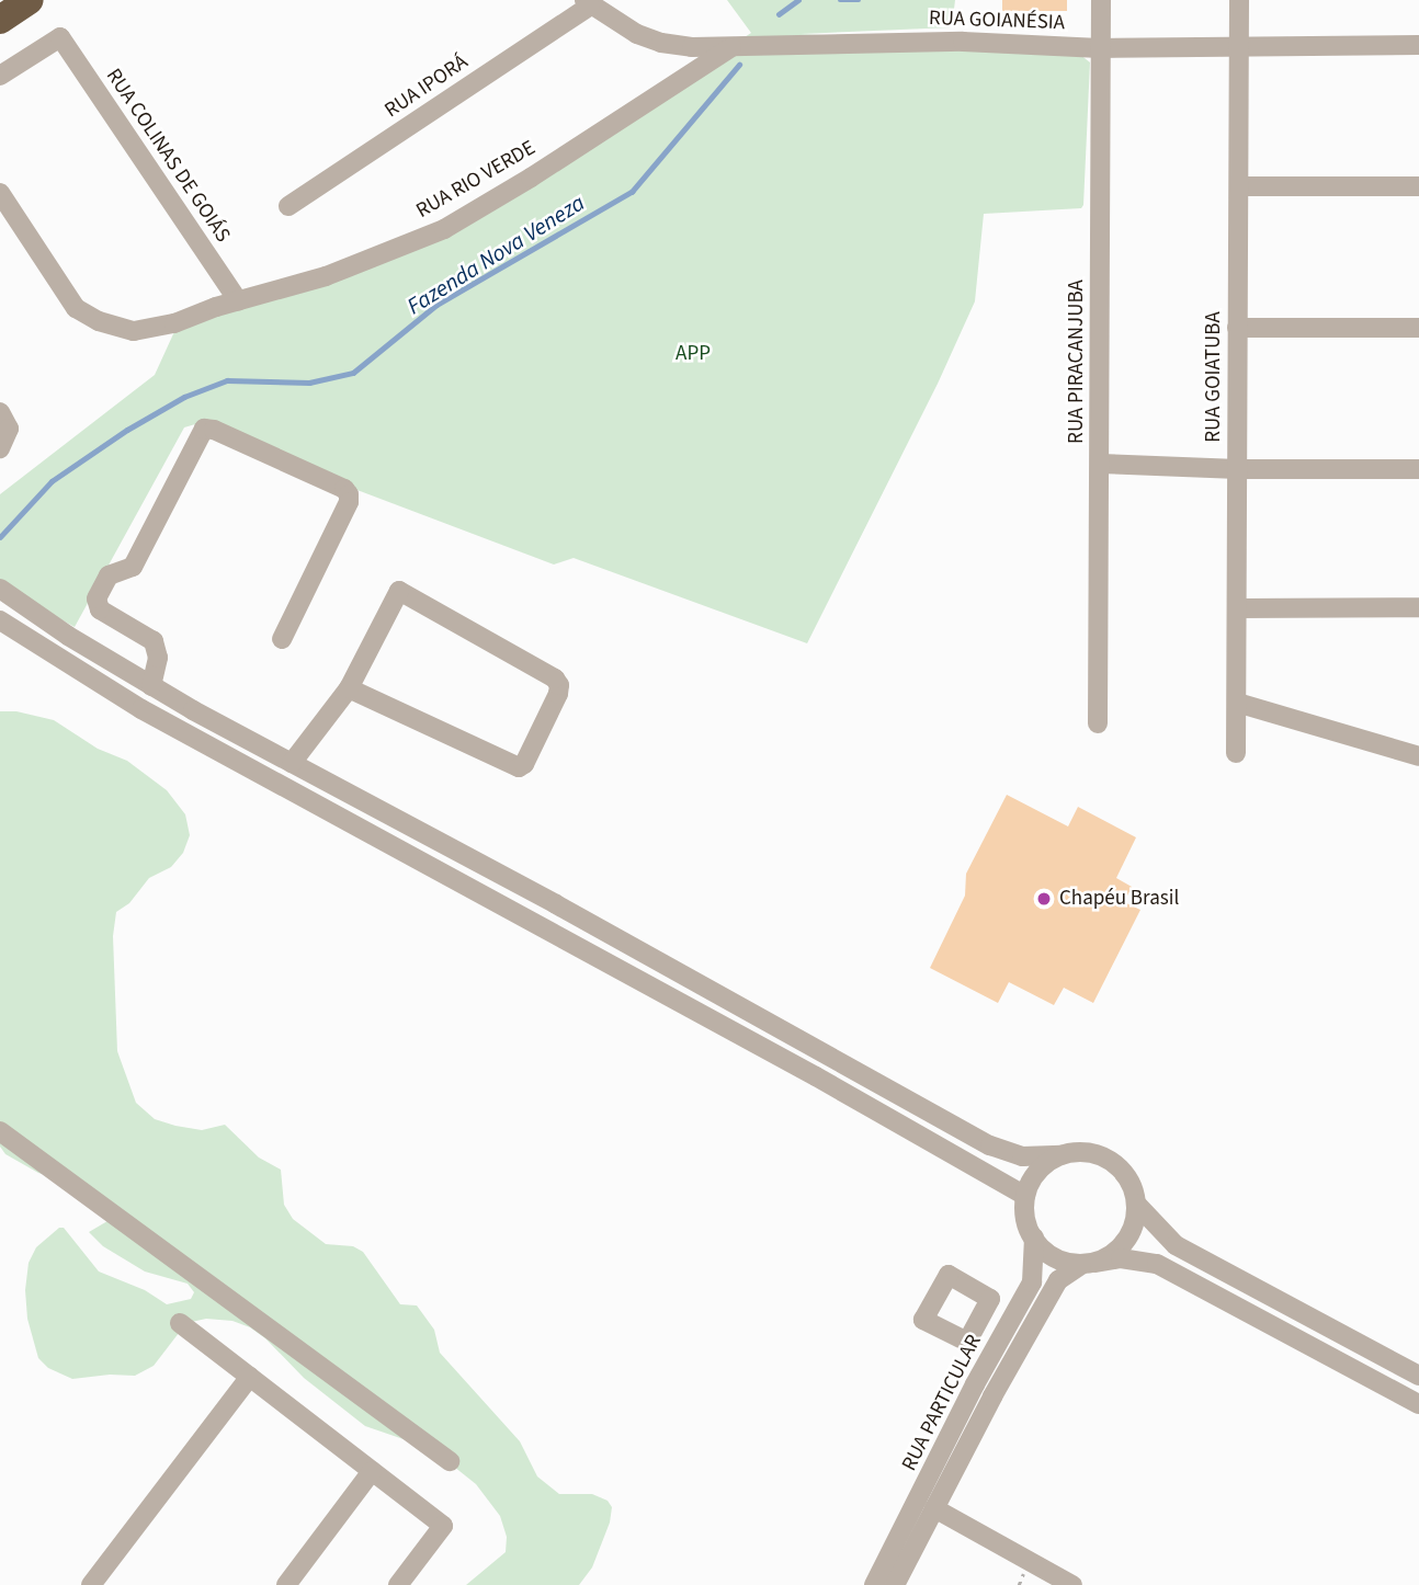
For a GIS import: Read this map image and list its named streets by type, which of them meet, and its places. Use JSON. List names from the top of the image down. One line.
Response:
{"streets":{"street":["RUA GOIANÉSIA","RUA IPORÁ","RUA COLINAS DE GOIÁS","RUA RIO VERDE","RUA PIRACANJUBA","RUA GOIATUBA","RUA PARTICULAR"]},"crossings":[["RUA GOIANÉSIA","RUA IPORÁ"],["RUA GOIANÉSIA","RUA RIO VERDE"],["RUA GOIANÉSIA","RUA PIRACANJUBA"],["RUA GOIANÉSIA","RUA GOIATUBA"],["RUA COLINAS DE GOIÁS","RUA RIO VERDE"]],"water":["Fazenda Nova Veneza"],"parks":["APP"],"places":["Chapéu Brasil"]}
